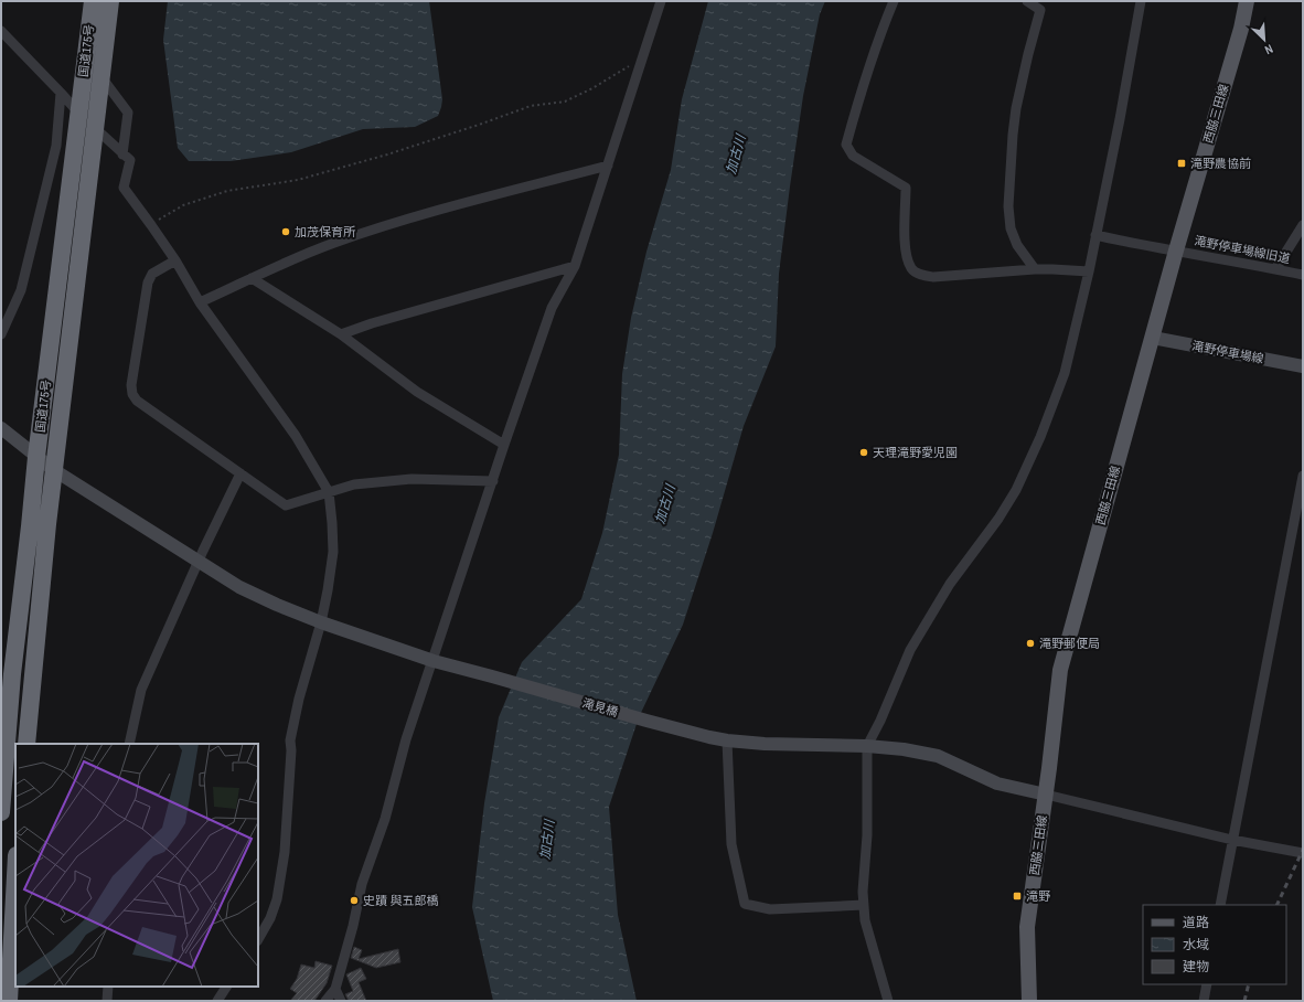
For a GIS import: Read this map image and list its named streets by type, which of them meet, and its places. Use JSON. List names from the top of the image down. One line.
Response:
{"streets":{"highway":["国道175号"],"main road":["西脇三田線"],"street":["滝野停車場線旧道","滝野停車場線","滝見橋"]},"crossings":[["国道175号","滝見橋"],["西脇三田線","滝野停車場線旧道"],["西脇三田線","滝野停車場線"],["西脇三田線","滝見橋"]],"water":["加古川"],"places":{"transit":["滝野農協前","滝野"],"other":["加茂保育所","天理滝野愛児園","滝野郵便局","史蹟 與五郎橋"]},"legend":["道路","水域","建物"],"north":"bottom right"}
